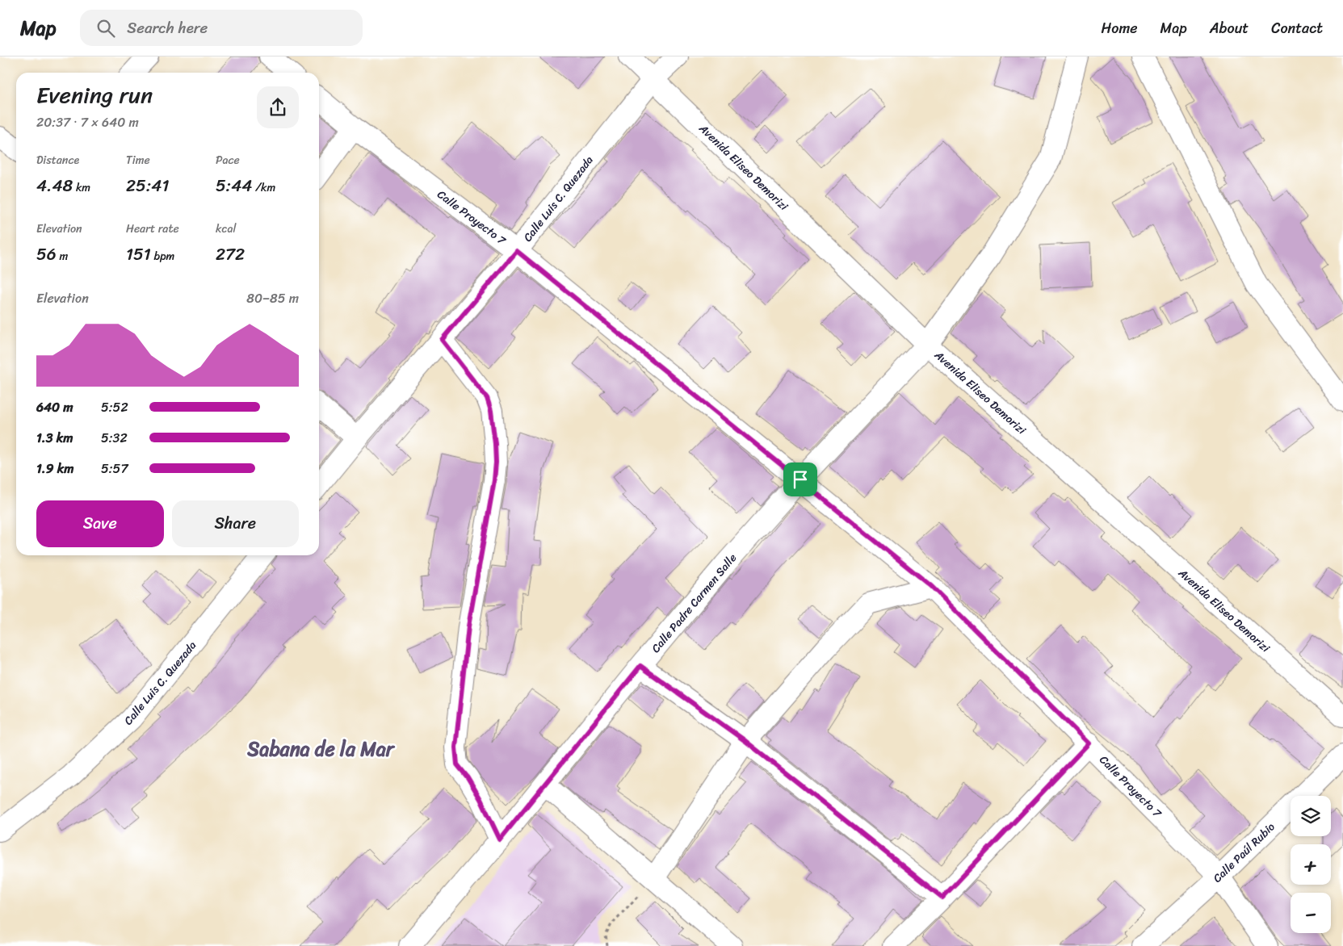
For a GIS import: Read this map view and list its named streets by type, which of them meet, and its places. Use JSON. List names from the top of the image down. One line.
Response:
{"streets":{"street":["Avenida Eliseo Demorizi","Calle Luis C. Quezada","Calle Proyecto 7","Calle Padre Carmen Salle","Calle Paúl Rubio"]},"crossings":[["Avenida Eliseo Demorizi","Calle Luis C. Quezada"],["Avenida Eliseo Demorizi","Calle Padre Carmen Salle"],["Calle Luis C. Quezada","Calle Proyecto 7"],["Calle Proyecto 7","Calle Padre Carmen Salle"],["Calle Proyecto 7","Calle Paúl Rubio"]],"districts":["Sabana de la Mar"],"page":{"header":"Map","search":"Search here","nav":["Home","Map","About","Contact"],"heading":["Evening run","20:37 · 7 × 640 m"],"stats":[["Distance","4.48 km"],["Time","25:41"],["Pace","5:44 /km"],["Elevation","56 m"],["Heart rate","151 bpm"],["kcal","272"]],"chart":["Elevation","80–85 m"],"list":[{"name":"640 m","note":"5:52"},{"name":"1.3 km","note":"5:32"},{"name":"1.9 km","note":"5:57"}],"buttons":["Save","Share"],"map_buttons":["+","−"]}}
